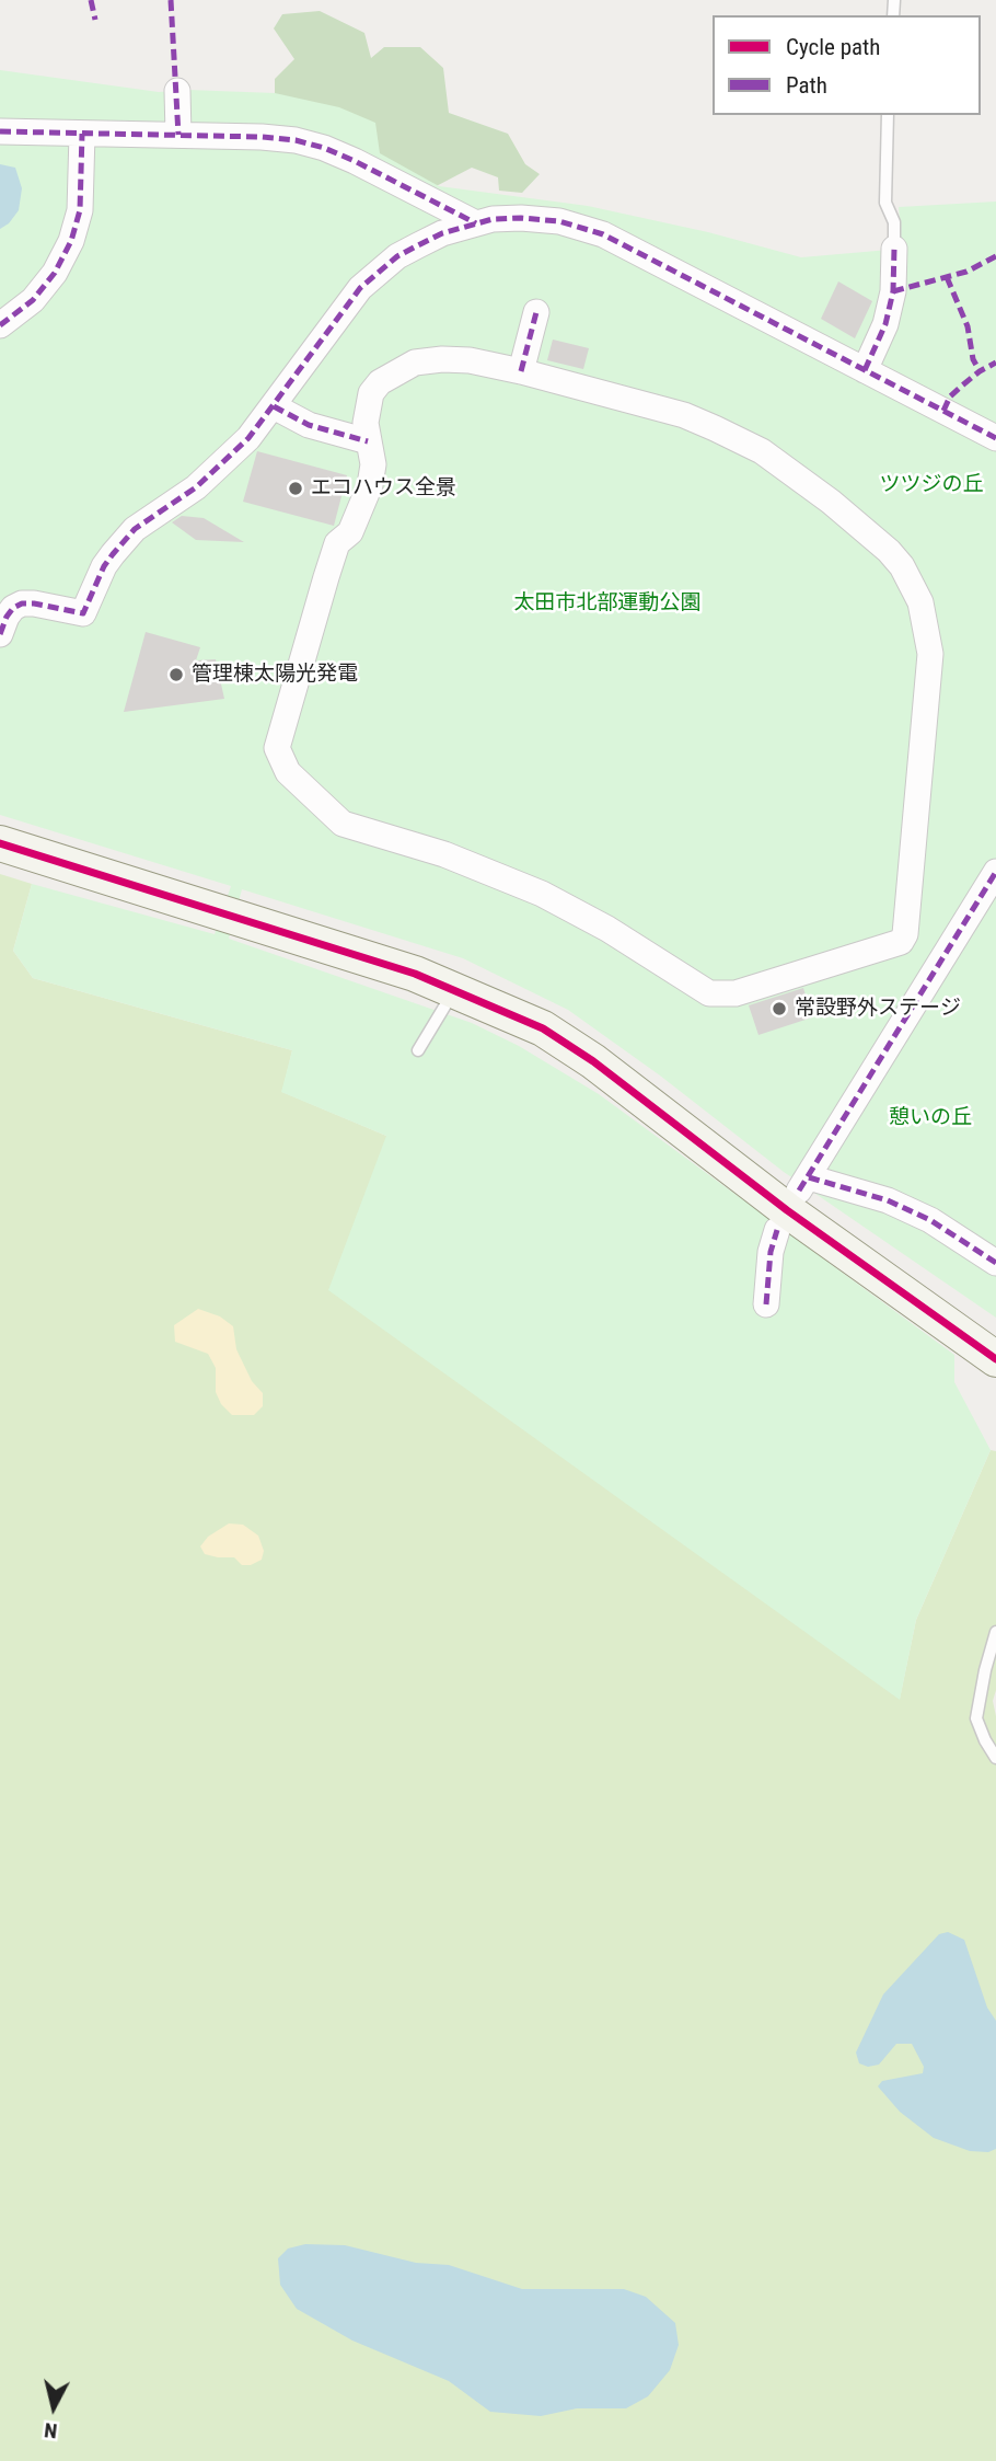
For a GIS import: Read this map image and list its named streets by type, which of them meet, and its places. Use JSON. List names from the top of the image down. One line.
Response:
{"parks":["ツツジの丘","太田市北部運動公園","憩いの丘"],"places":["エコハウス全景","管理棟太陽光発電","常設野外ステージ"],"legend":["Cycle path","Path"],"north":"bottom"}
